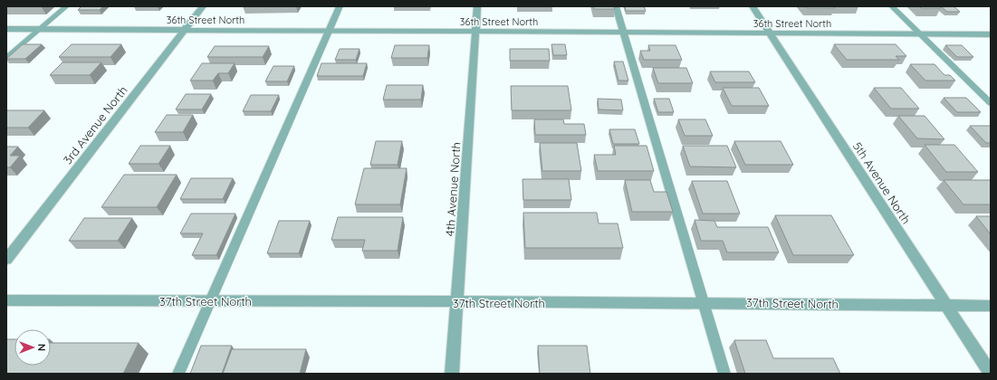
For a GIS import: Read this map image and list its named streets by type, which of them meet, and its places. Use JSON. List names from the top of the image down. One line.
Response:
{"streets":{"street":["36th Street North","3rd Avenue North","5th Avenue North","4th Avenue North","37th Street North"]},"crossings":[["36th Street North","3rd Avenue North"],["36th Street North","5th Avenue North"],["36th Street North","4th Avenue North"],["5th Avenue North","37th Street North"],["4th Avenue North","37th Street North"]],"north":"right"}
